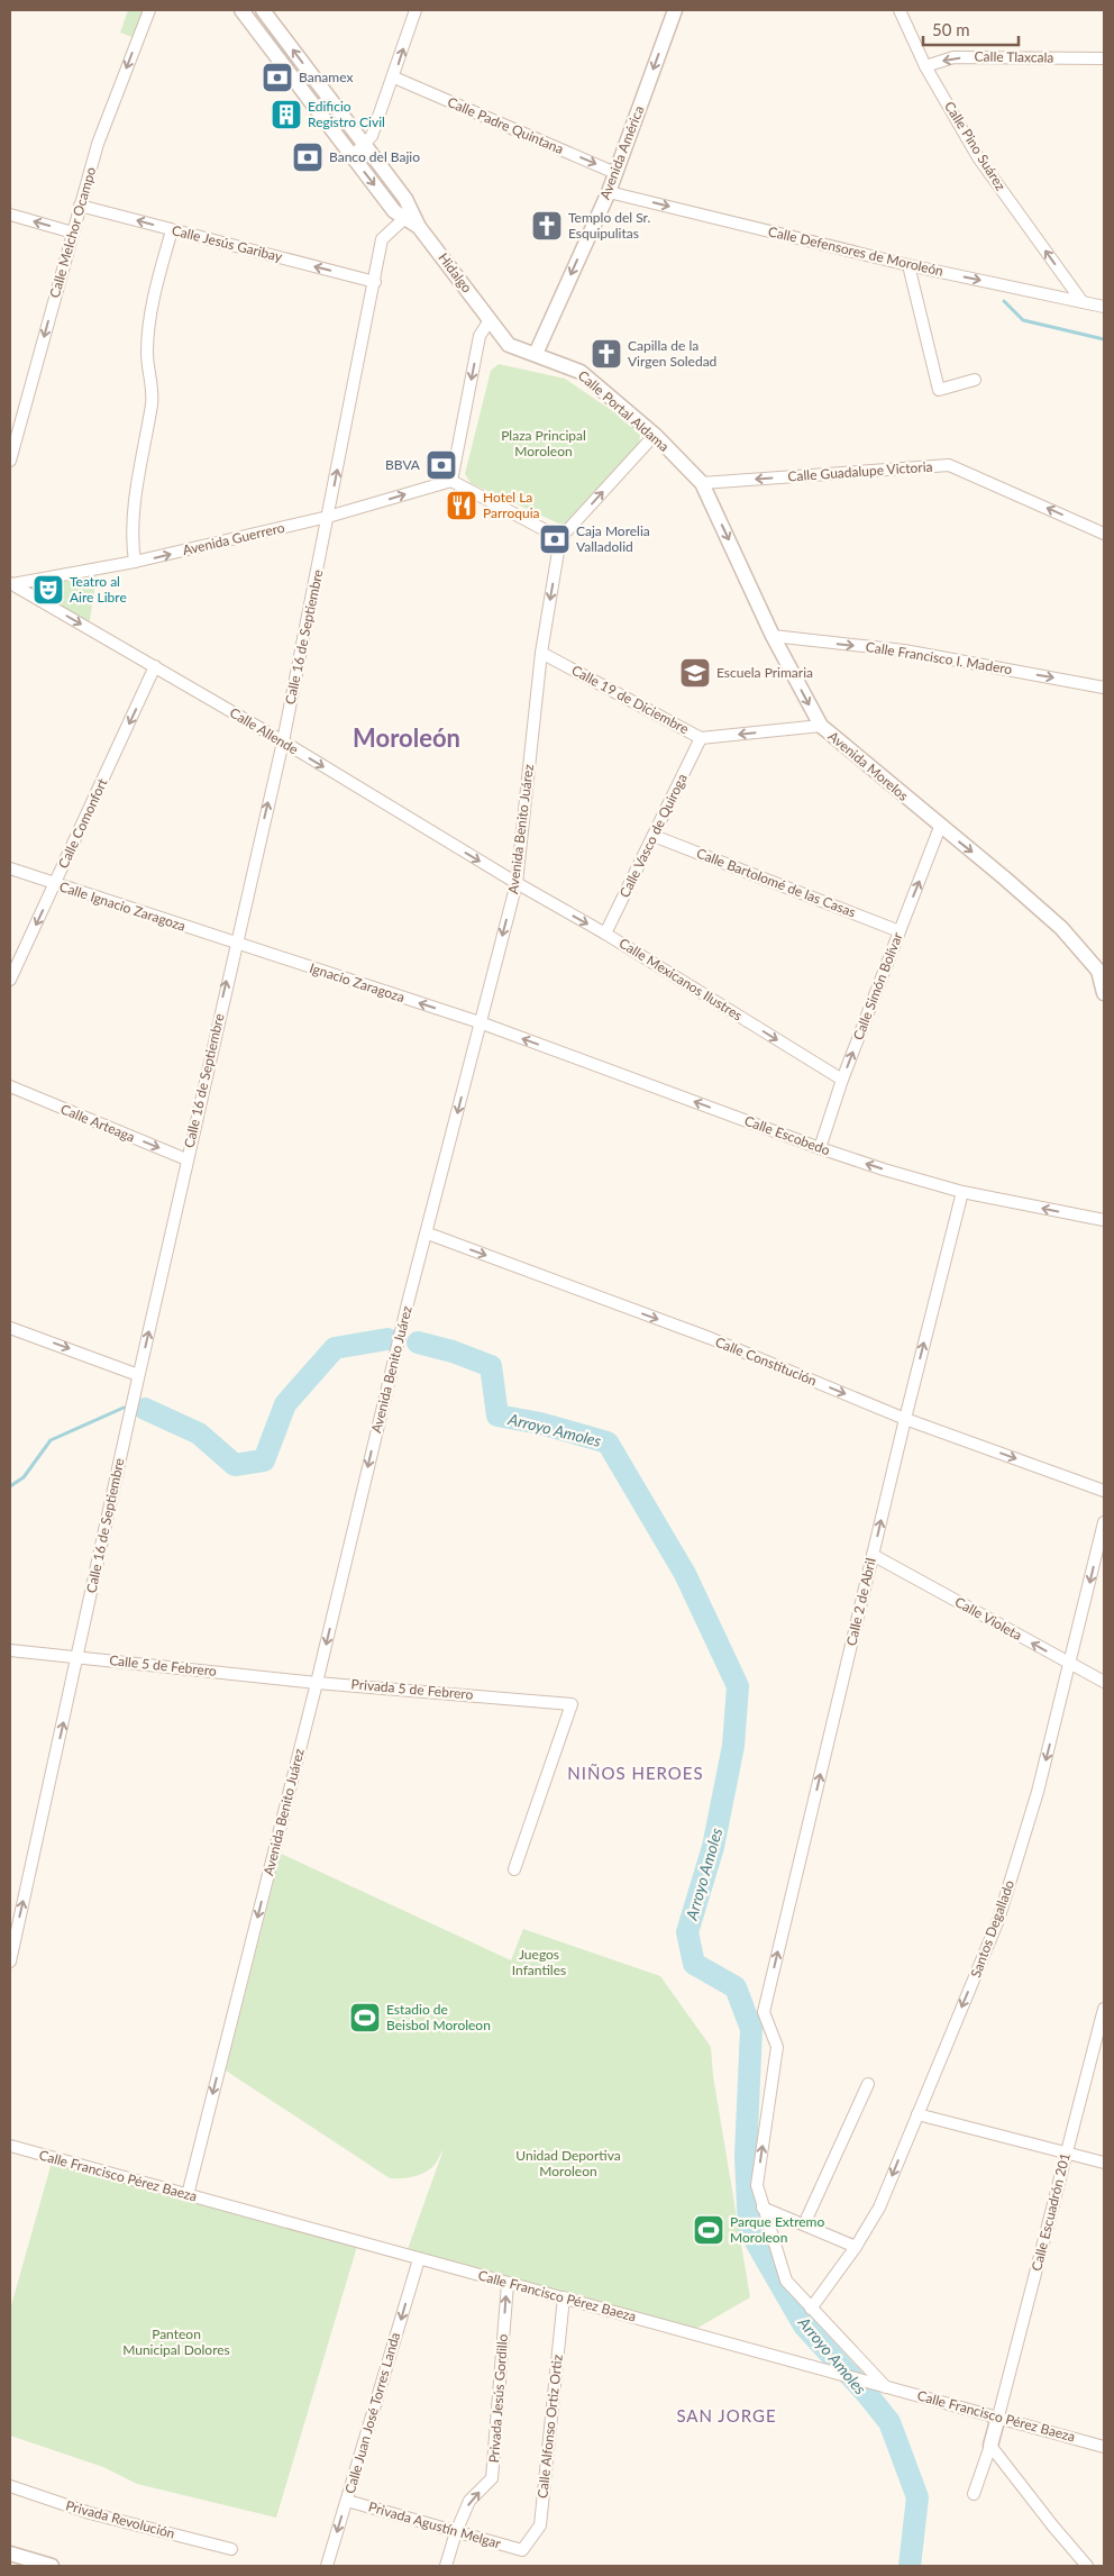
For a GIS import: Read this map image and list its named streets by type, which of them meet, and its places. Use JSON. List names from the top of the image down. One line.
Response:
{"streets":{"street":["Calle Tlaxcala","Calle Padre Quintana","Calle Pino Suárez","Avenida América","Calle Melchor Ocampo","Calle Jesús Garibay","Calle Defensores de Moroleón","Hidalgo","Calle Portal Aldama","Calle Guadalupe Victoria","Avenida Guerrero","Calle 16 de Septiembre","Calle Francisco I. Madero","Calle 19 de Diciembre","Calle Allende","Avenida Morelos","Calle Comonfort","Avenida Benito Juárez","Calle Vasco de Quiroga","Calle Bartolomé de las Casas","Calle Ignacio Zaragoza","Calle Mexicanos Ilustres","Ignacio Zaragoza","Calle Simón Bolívar","Calle Arteaga","Calle Escobedo","Calle Constitución","Calle 2 de Abril","Calle Violeta","Calle 5 de Febrero","Privada 5 de Febrero","Santos Degallado","Calle Francisco Pérez Baeza","Calle Escuadrón 201","Privada Jesús Gordillo","Calle Juan José Torres Landa","Calle Alfonso Ortiz Ortiz","Privada Revolución","Privada Agustín Melgar"]},"crossings":[["Calle Tlaxcala","Calle Pino Suárez"],["Calle Padre Quintana","Avenida América"],["Calle Pino Suárez","Calle Defensores de Moroleón"],["Avenida América","Calle Defensores de Moroleón"],["Avenida América","Hidalgo"],["Avenida América","Calle Portal Aldama"],["Calle Melchor Ocampo","Calle Jesús Garibay"],["Calle Jesús Garibay","Calle 16 de Septiembre"],["Hidalgo","Calle Portal Aldama"],["Hidalgo","Calle 16 de Septiembre"],["Calle Portal Aldama","Calle Guadalupe Victoria"],["Calle Portal Aldama","Avenida Morelos"],["Calle Guadalupe Victoria","Avenida Morelos"],["Avenida Guerrero","Calle 16 de Septiembre"],["Avenida Guerrero","Calle Allende"],["Calle 16 de Septiembre","Calle Allende"],["Calle 16 de Septiembre","Calle Ignacio Zaragoza"],["Calle 16 de Septiembre","Ignacio Zaragoza"],["Calle 16 de Septiembre","Calle Arteaga"],["Calle 16 de Septiembre","Calle 5 de Febrero"],["Calle Francisco I. Madero","Avenida Morelos"],["Calle 19 de Diciembre","Avenida Morelos"],["Calle 19 de Diciembre","Avenida Benito Juárez"],["Calle 19 de Diciembre","Calle Vasco de Quiroga"],["Calle Allende","Calle Comonfort"],["Calle Allende","Avenida Benito Juárez"],["Calle Allende","Calle Mexicanos Ilustres"],["Avenida Morelos","Calle Simón Bolívar"],["Calle Comonfort","Calle Ignacio Zaragoza"],["Avenida Benito Juárez","Calle Mexicanos Ilustres"],["Avenida Benito Juárez","Ignacio Zaragoza"],["Avenida Benito Juárez","Calle Escobedo"],["Avenida Benito Juárez","Calle Constitución"],["Avenida Benito Juárez","Calle 5 de Febrero"],["Avenida Benito Juárez","Privada 5 de Febrero"],["Avenida Benito Juárez","Calle Francisco Pérez Baeza"],["Calle Vasco de Quiroga","Calle Bartolomé de las Casas"],["Calle Vasco de Quiroga","Calle Mexicanos Ilustres"],["Calle Bartolomé de las Casas","Calle Simón Bolívar"],["Calle Ignacio Zaragoza","Ignacio Zaragoza"],["Calle Mexicanos Ilustres","Calle Simón Bolívar"],["Ignacio Zaragoza","Calle Escobedo"],["Calle Simón Bolívar","Calle Escobedo"],["Calle Escobedo","Calle 2 de Abril"],["Calle Constitución","Calle 2 de Abril"],["Calle 2 de Abril","Calle Violeta"],["Calle Violeta","Santos Degallado"],["Calle 5 de Febrero","Privada 5 de Febrero"],["Calle Francisco Pérez Baeza","Calle Escuadrón 201"],["Calle Francisco Pérez Baeza","Privada Jesús Gordillo"],["Calle Francisco Pérez Baeza","Calle Juan José Torres Landa"],["Calle Francisco Pérez Baeza","Calle Alfonso Ortiz Ortiz"],["Privada Jesús Gordillo","Privada Agustín Melgar"],["Calle Juan José Torres Landa","Privada Agustín Melgar"],["Calle Alfonso Ortiz Ortiz","Privada Agustín Melgar"]],"one_way":["Calle Tlaxcala","Calle Padre Quintana","Calle Pino Suárez","Avenida América","Calle Melchor Ocampo","Calle Jesús Garibay","Calle Defensores de Moroleón","Calle Guadalupe Victoria","Avenida Guerrero","Calle 16 de Septiembre","Calle Francisco I. Madero","Calle 19 de Diciembre","Calle Allende","Avenida Morelos","Calle Comonfort","Avenida Benito Juárez","Calle Mexicanos Ilustres","Ignacio Zaragoza","Calle Simón Bolívar","Calle Arteaga","Calle Escobedo","Calle Constitución","Calle 2 de Abril","Calle Violeta","Santos Degallado","Privada Jesús Gordillo","Calle Juan José Torres Landa"],"districts":["Moroleón","NIÑOS HEROES","SAN JORGE"],"water":["Arroyo Amoles"],"parks":["Plaza Principal Moroleon","Juegos Infantiles","Unidad Deportiva Moroleon","Panteon Municipal Dolores"],"places":{"bank":["Banamex","Banco del Bajio","BBVA","Caja Morelia Valladolid"],"building":["Edificio Registro Civil"],"church":["Templo del Sr. Esquipulitas","Capilla de la Virgen Soledad"],"restaurant":["Hotel La Parroquia"],"theatre":["Teatro al Aire Libre"],"school or university":["Escuela Primaria"],"sports":["Estadio de Beisbol Moroleon","Parque Extremo Moroleon"]},"scale_bar":"50 m"}
